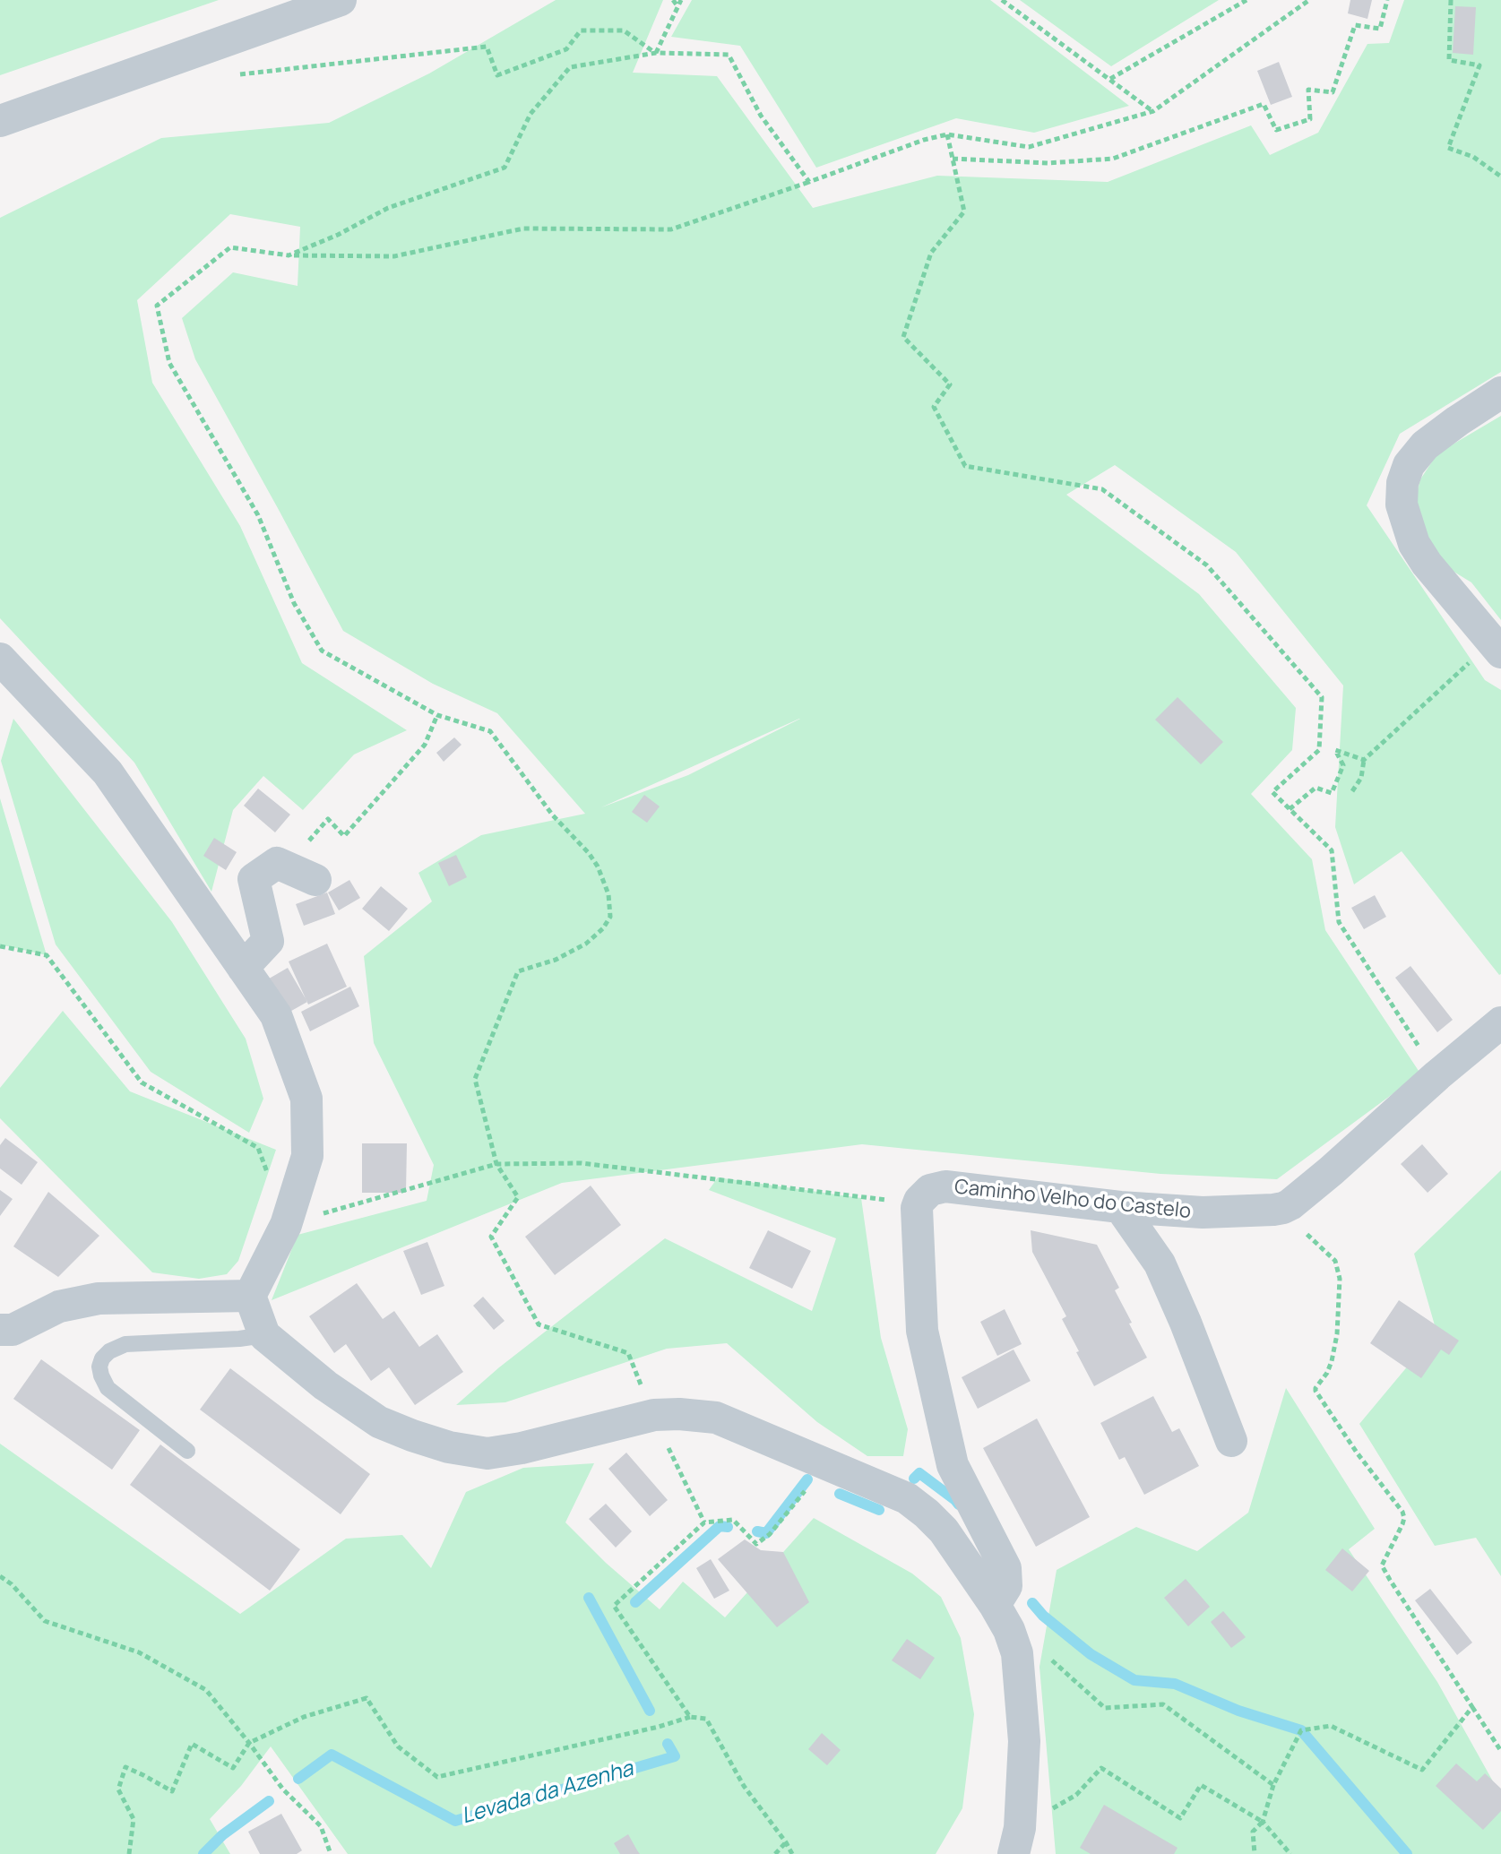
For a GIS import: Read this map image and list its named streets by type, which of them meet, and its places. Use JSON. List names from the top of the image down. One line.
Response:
{"streets":{"street":["Caminho Velho do Castelo"]},"water":["Levada da Azenha"]}
